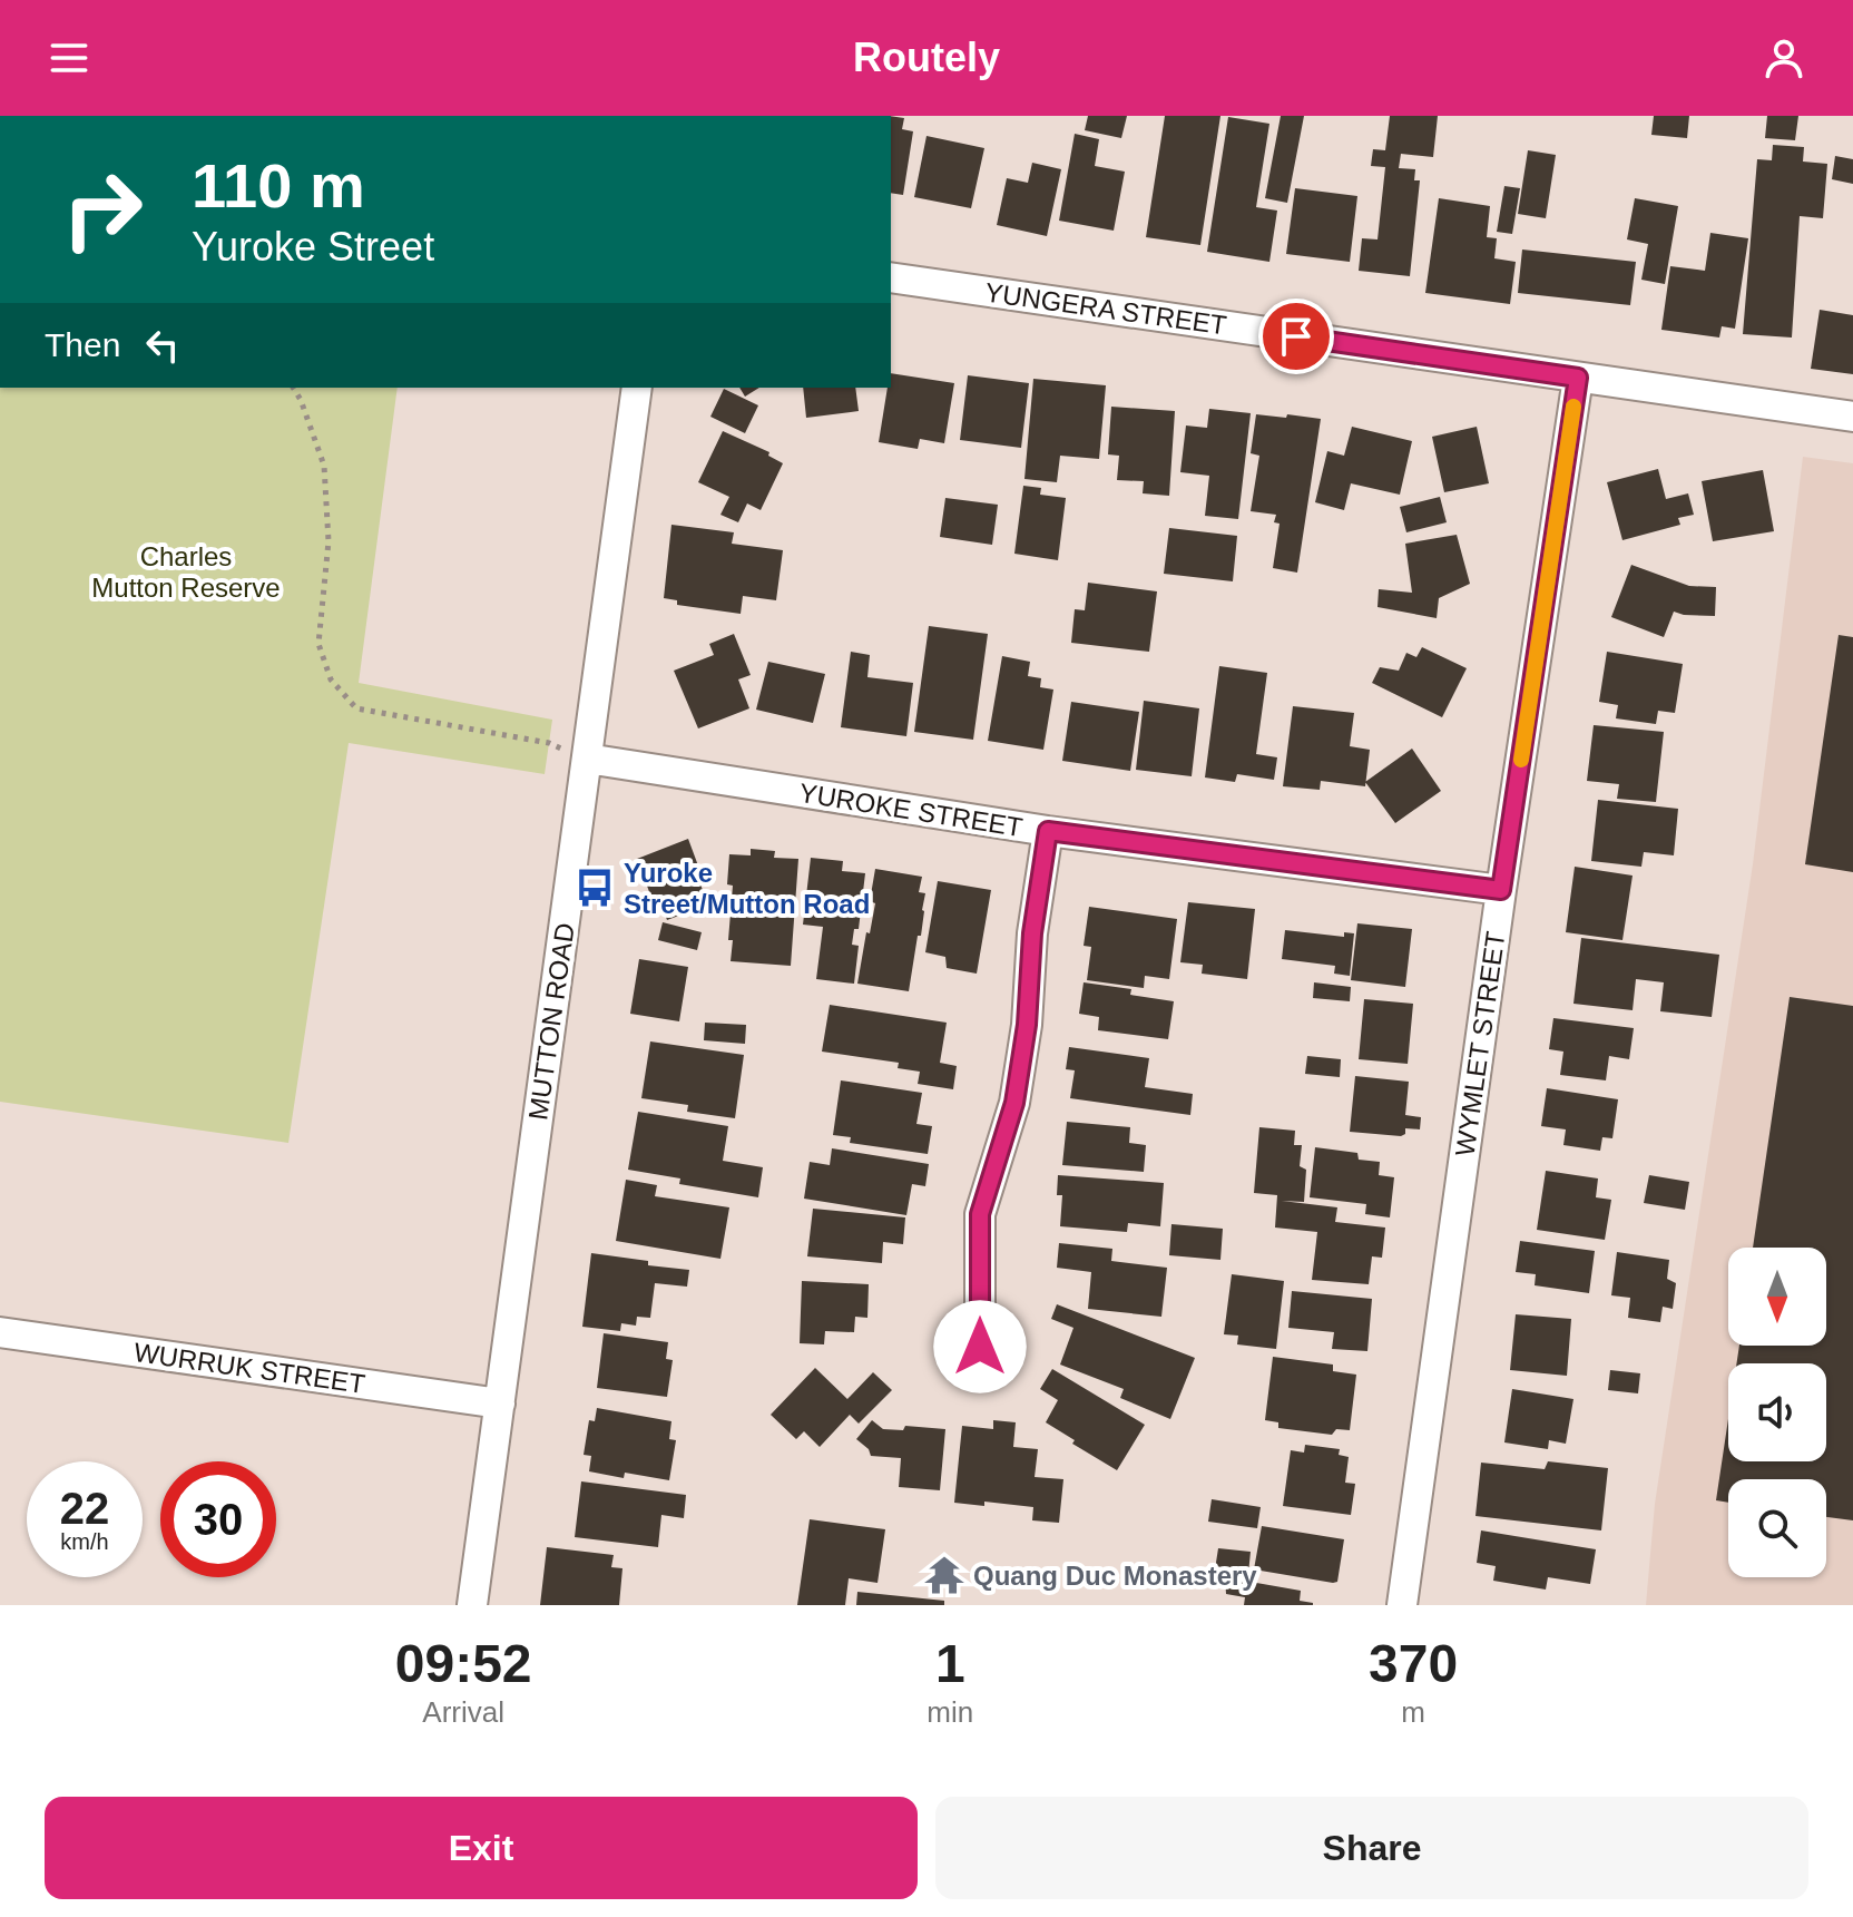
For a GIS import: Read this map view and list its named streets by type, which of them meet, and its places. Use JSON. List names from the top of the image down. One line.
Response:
{"streets":{"street":["YUNGERA STREET","YUROKE STREET","MUTTON ROAD","WYMLET STREET","WURRUK STREET"]},"crossings":[["YUNGERA STREET","WYMLET STREET"],["YUROKE STREET","MUTTON ROAD"],["YUROKE STREET","WYMLET STREET"],["MUTTON ROAD","WURRUK STREET"]],"parks":["Charles Mutton Reserve"],"places":{"bus stop":["Yuroke Street/Mutton Road"],"temple":["Quang Duc Monastery"]},"north":"bottom","page":{"header":"Routely","turn":["110 m","Yuroke Street"],"then":"Then","speed":"22 km/h","limit":"30","eta":["09:52","Arrival","1","min","370","m"],"buttons":["Exit","Share"]}}
